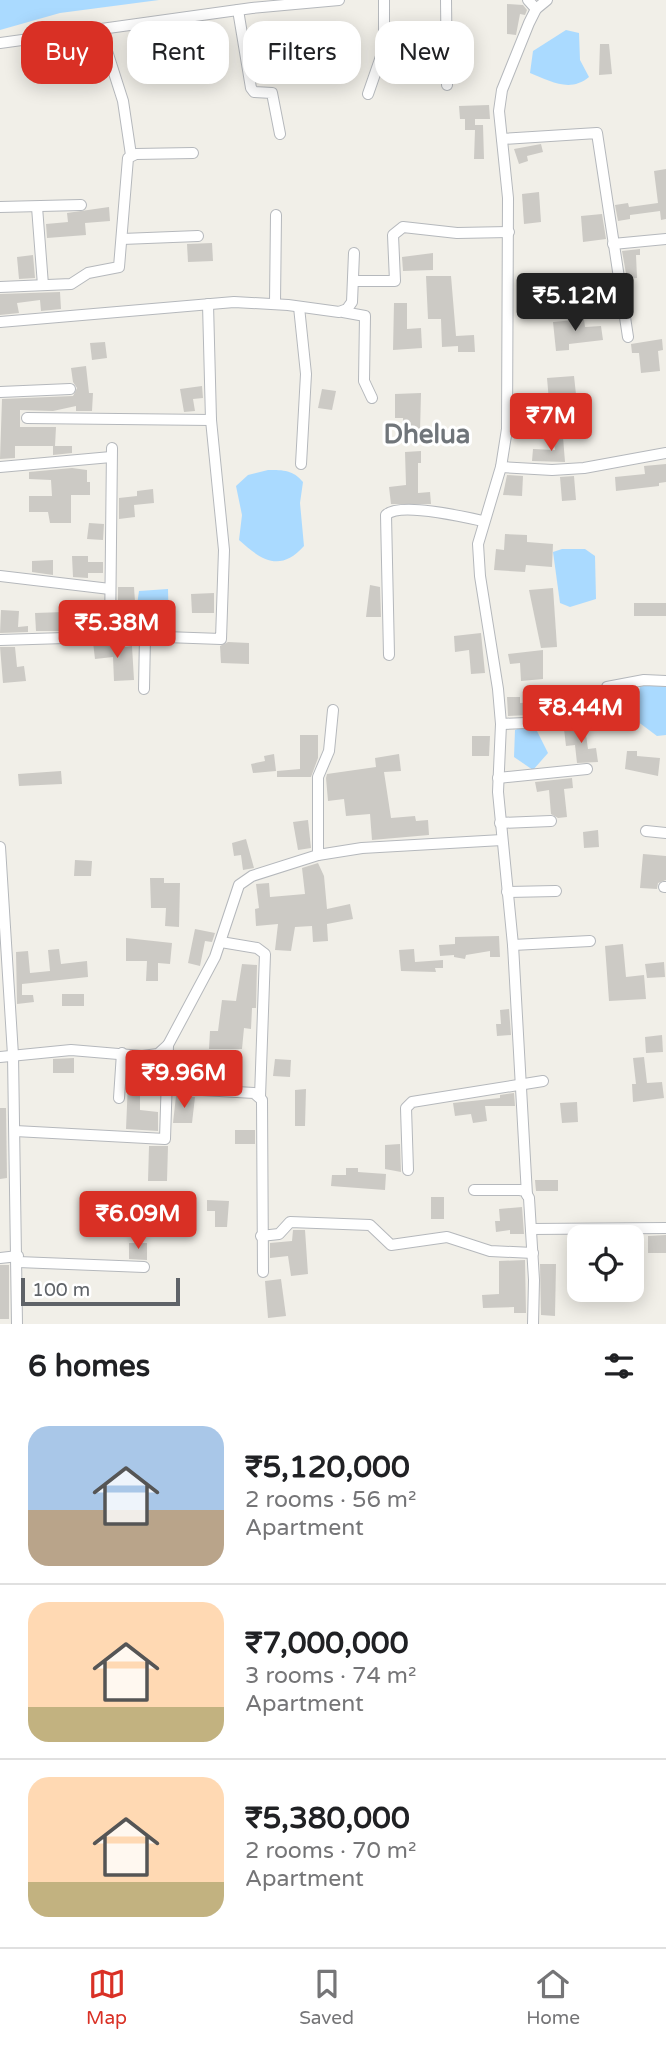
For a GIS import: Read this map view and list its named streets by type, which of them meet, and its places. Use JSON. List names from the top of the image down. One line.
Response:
{"districts":["Dhelua"],"scale_bar":"100 m","page":{"chip":["Buy","Rent","Filters","New"],"price":["₹5.12M","₹7M","₹5.38M","₹8.44M","₹9.96M","₹6.09M"],"scale":"100 m","heading":"6 homes","list":[{"name":"₹5,120,000","note":"2 rooms · 56 m² · Apartment"},{"name":"₹7,000,000","note":"3 rooms · 74 m² · Apartment"},{"name":"₹5,380,000","note":"2 rooms · 70 m² · Apartment"}],"tabs":["Map","Saved","Home"]}}
